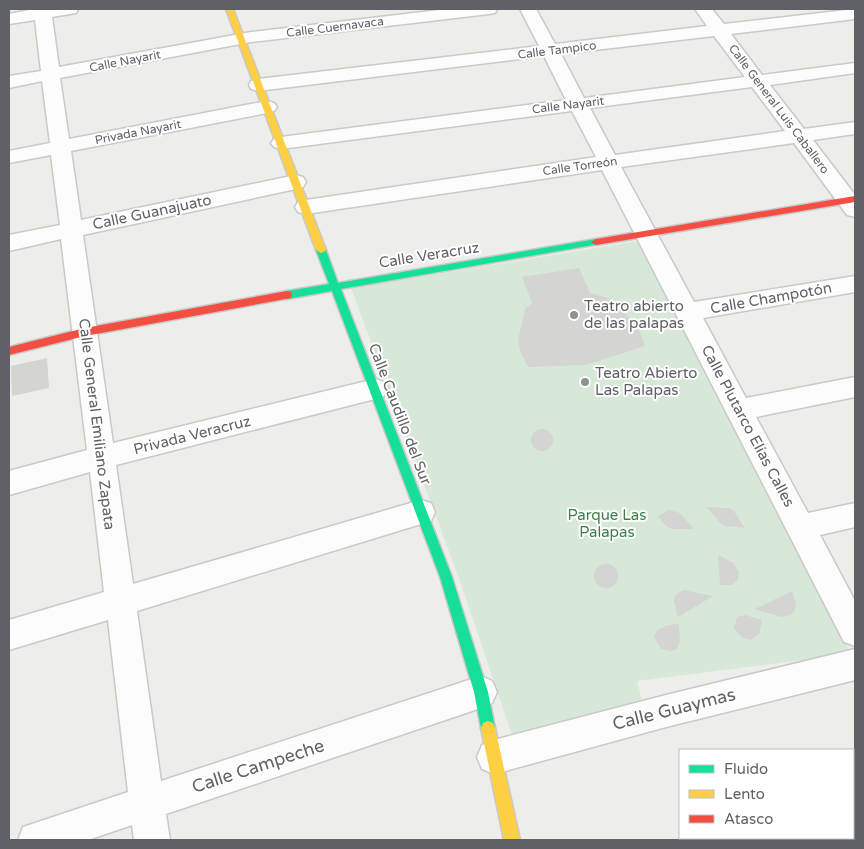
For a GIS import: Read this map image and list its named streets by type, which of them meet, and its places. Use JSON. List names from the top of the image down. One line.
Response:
{"streets":{"street":["Calle Cuernavaca","Calle Tampico","Calle Nayarit","Calle General Luis Caballero","Privada Nayarit","Calle Torreón","Calle Guanajuato","Calle Veracruz","Calle Champotón","Calle Caudillo del Sur","Calle General Emiliano Zapata","Calle Plutarco Elías Calles","Privada Veracruz","Calle Guaymas","Calle Campeche"]},"crossings":[["Calle Cuernavaca","Calle Nayarit"],["Calle Cuernavaca","Calle Caudillo del Sur"],["Calle Tampico","Calle General Luis Caballero"],["Calle Tampico","Calle Caudillo del Sur"],["Calle Tampico","Calle Plutarco Elías Calles"],["Calle Nayarit","Calle General Luis Caballero"],["Calle Nayarit","Calle Caudillo del Sur"],["Calle Nayarit","Calle General Emiliano Zapata"],["Calle Nayarit","Calle Plutarco Elías Calles"],["Calle General Luis Caballero","Calle Torreón"],["Calle General Luis Caballero","Calle Veracruz"],["Privada Nayarit","Calle Caudillo del Sur"],["Privada Nayarit","Calle General Emiliano Zapata"],["Calle Torreón","Calle Caudillo del Sur"],["Calle Torreón","Calle Plutarco Elías Calles"],["Calle Guanajuato","Calle Caudillo del Sur"],["Calle Guanajuato","Calle General Emiliano Zapata"],["Calle Veracruz","Calle Caudillo del Sur"],["Calle Veracruz","Calle General Emiliano Zapata"],["Calle Veracruz","Calle Plutarco Elías Calles"],["Calle Champotón","Calle Plutarco Elías Calles"],["Calle Caudillo del Sur","Privada Veracruz"],["Calle Caudillo del Sur","Calle Guaymas"],["Calle Caudillo del Sur","Calle Campeche"],["Calle General Emiliano Zapata","Privada Veracruz"],["Calle General Emiliano Zapata","Calle Campeche"]],"parks":["Parque Las Palapas"],"places":["Teatro abierto de las palapas","Teatro Abierto Las Palapas"],"legend":["Fluido","Lento","Atasco"]}
